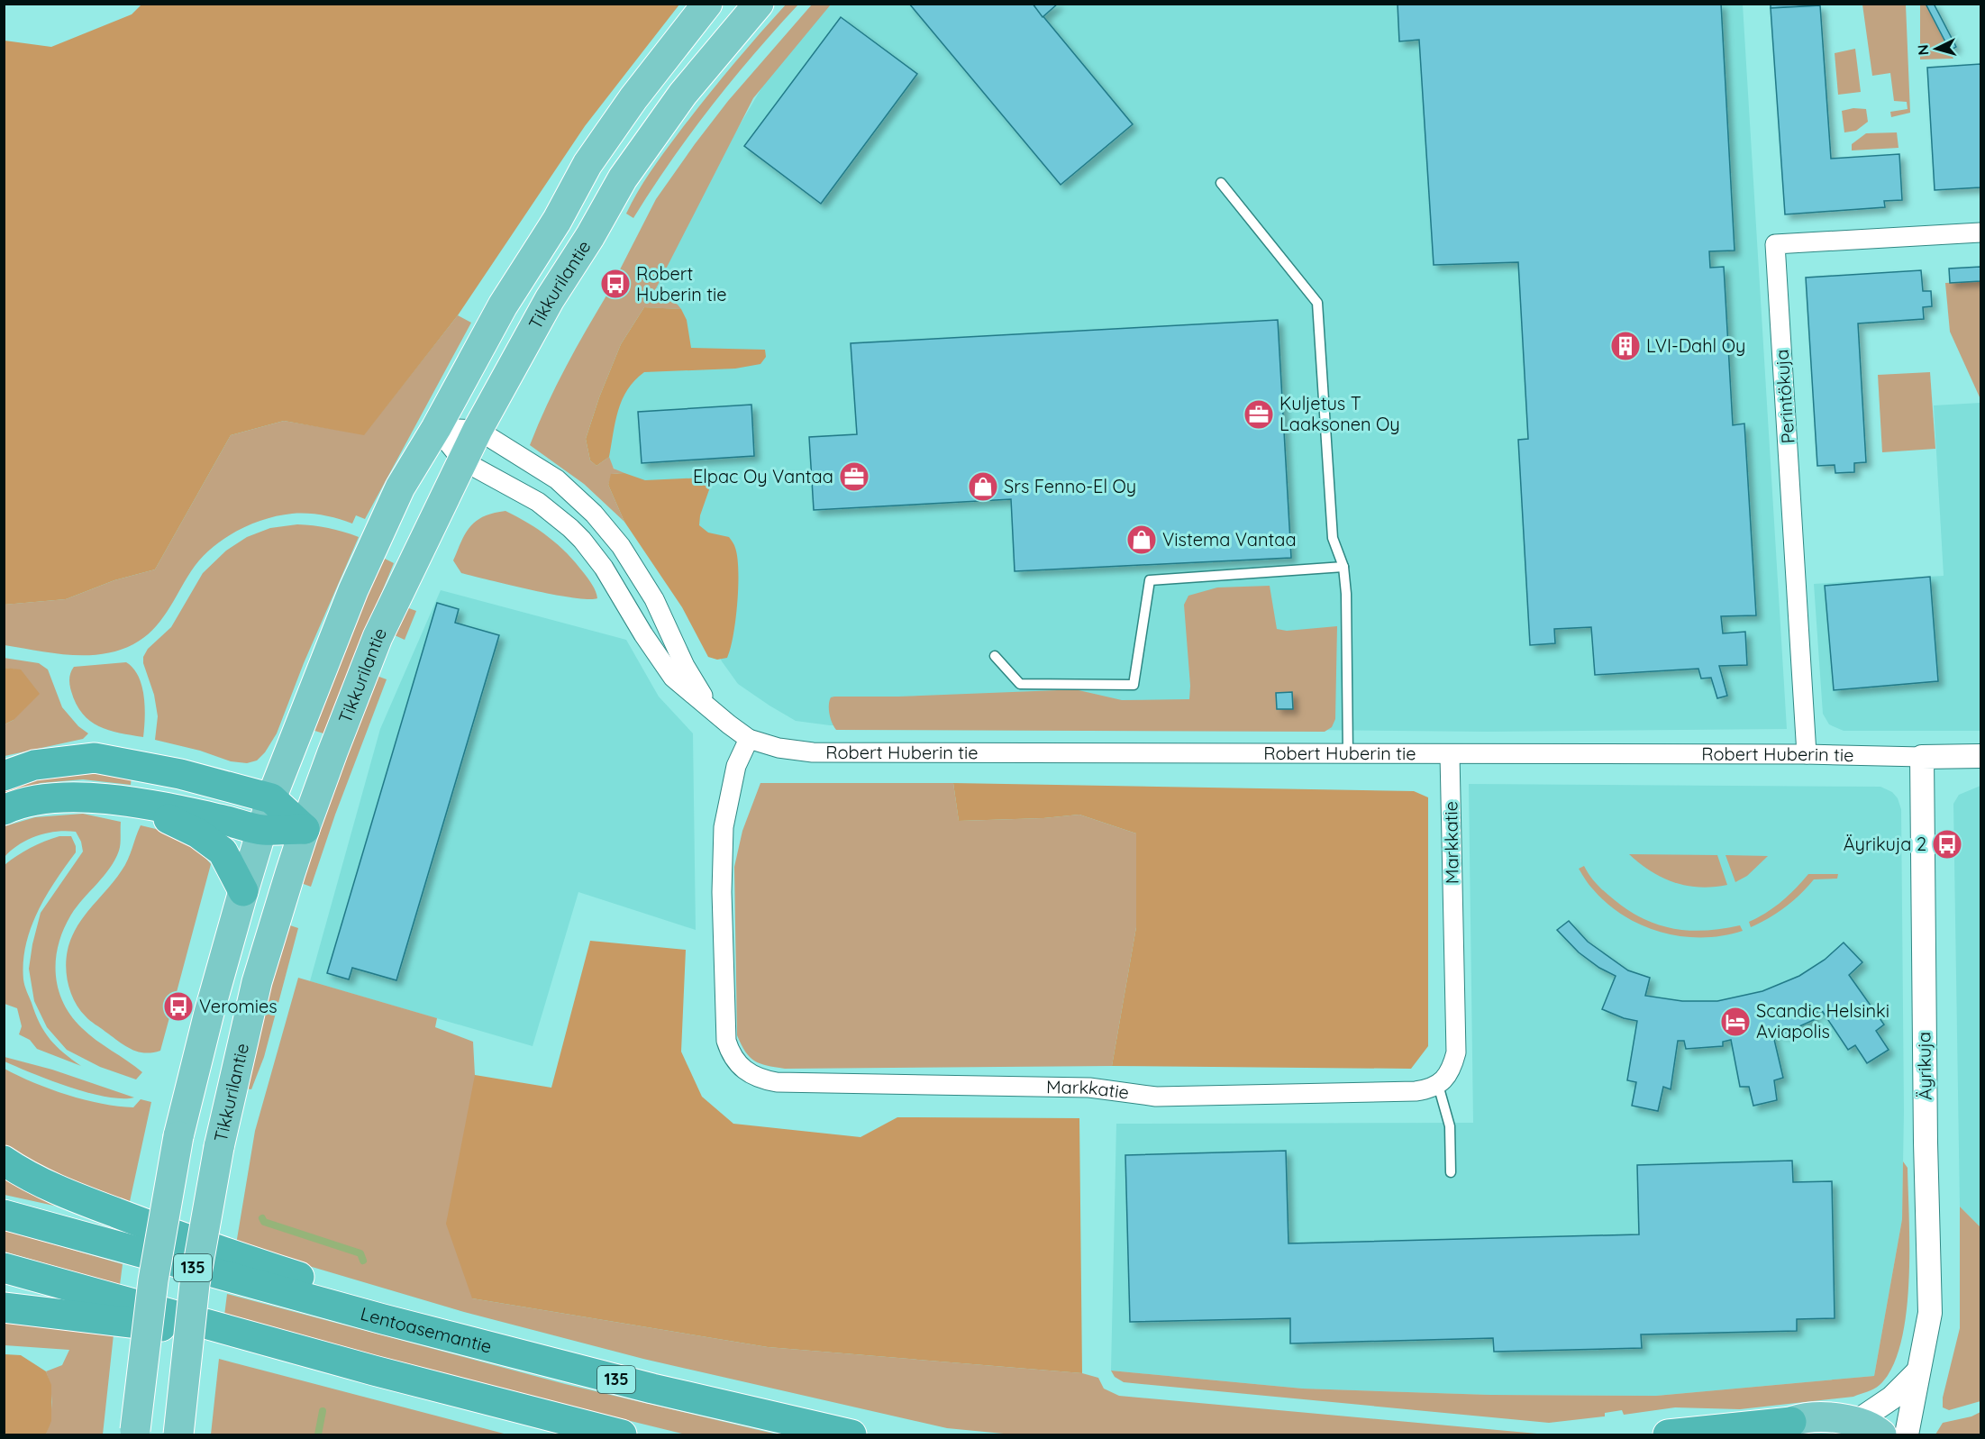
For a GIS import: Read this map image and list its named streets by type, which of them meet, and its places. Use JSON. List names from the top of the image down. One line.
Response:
{"streets":{"highway":["135","Lentoasemantie"],"main road":["Tikkurilantie"],"street":["Perintökuja","Robert Huberin tie","Markkatie","Äyrikuja"]},"crossings":[["Tikkurilantie","Robert Huberin tie"],["Perintökuja","Robert Huberin tie"],["Robert Huberin tie","Markkatie"],["Robert Huberin tie","Äyrikuja"]],"places":{"bus stop":["Robert Huberin tie","Äyrikuja 2","Veromies"],"building":["LVI-Dahl Oy"],"office":["Kuljetus T Laaksonen Oy","Elpac Oy Vantaa"],"shop":["Srs Fenno-El Oy","Vistema Vantaa"],"hotel":["Scandic Helsinki Aviapolis"]},"north":"left"}
